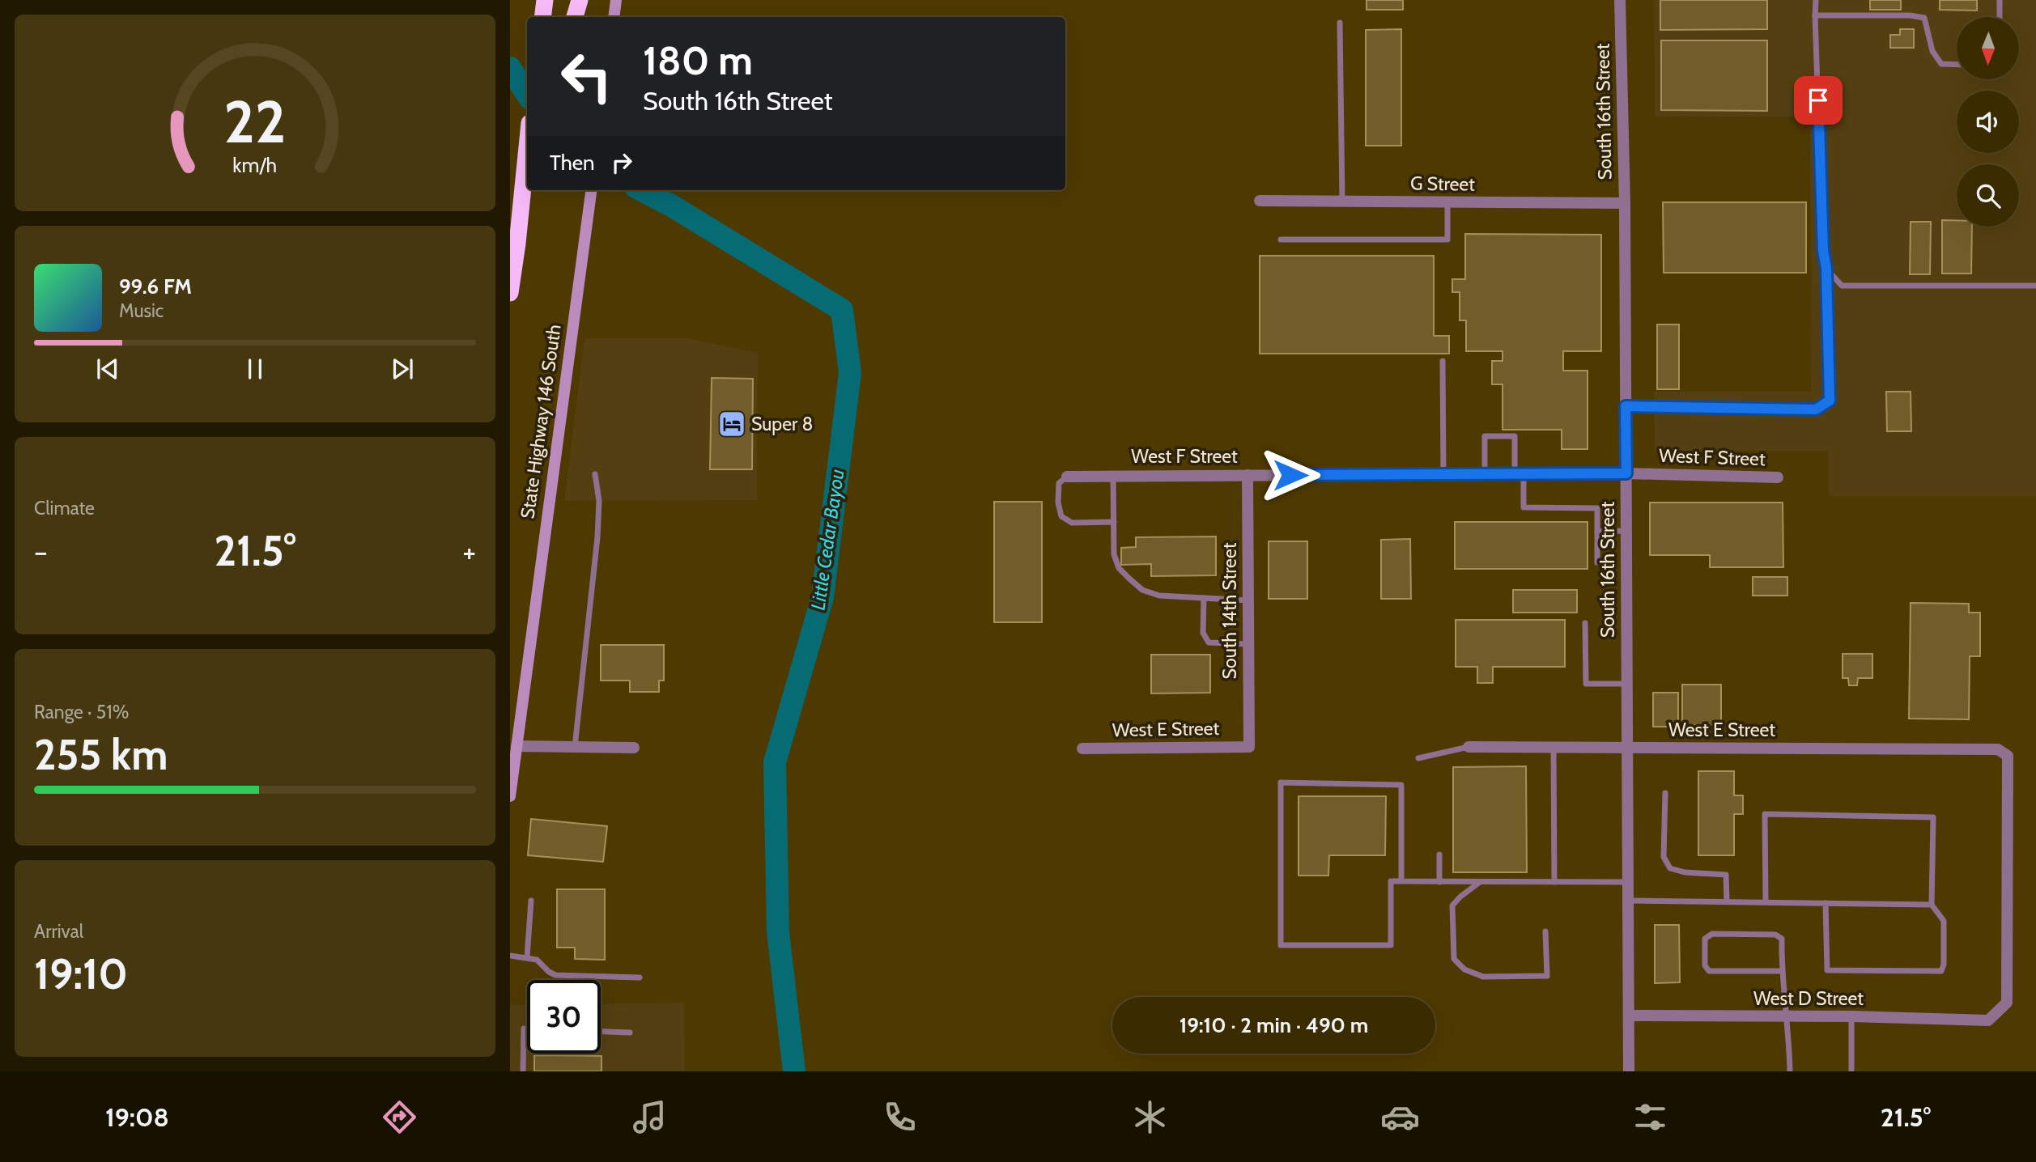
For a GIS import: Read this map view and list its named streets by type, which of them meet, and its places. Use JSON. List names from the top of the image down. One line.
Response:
{"streets":{"main road":["State Highway 146 South"],"street":["South 16th Street","G Street","West F Street","South 14th Street","West E Street","West D Street"]},"crossings":[["South 16th Street","G Street"],["South 16th Street","West F Street"],["South 16th Street","West E Street"],["South 16th Street","West D Street"],["West F Street","South 14th Street"],["South 14th Street","West E Street"],["West E Street","West D Street"]],"water":["Little Cedar Bayou"],"places":{"hotel":["Super 8"]},"north":"bottom","page":{"turn":["180 m","South 16th Street"],"then":"Then","song":["99.6 FM","Music"],"tile":["Climate",["Range · 51%","255 km"],["Arrival","19:10"]],"heat":["−","21.5°","+"],"limit":"30","trip":"19:10 · 2 min · 490 m","tabs":["19:08","21.5°"],"gauge":["22","km/h"]}}
